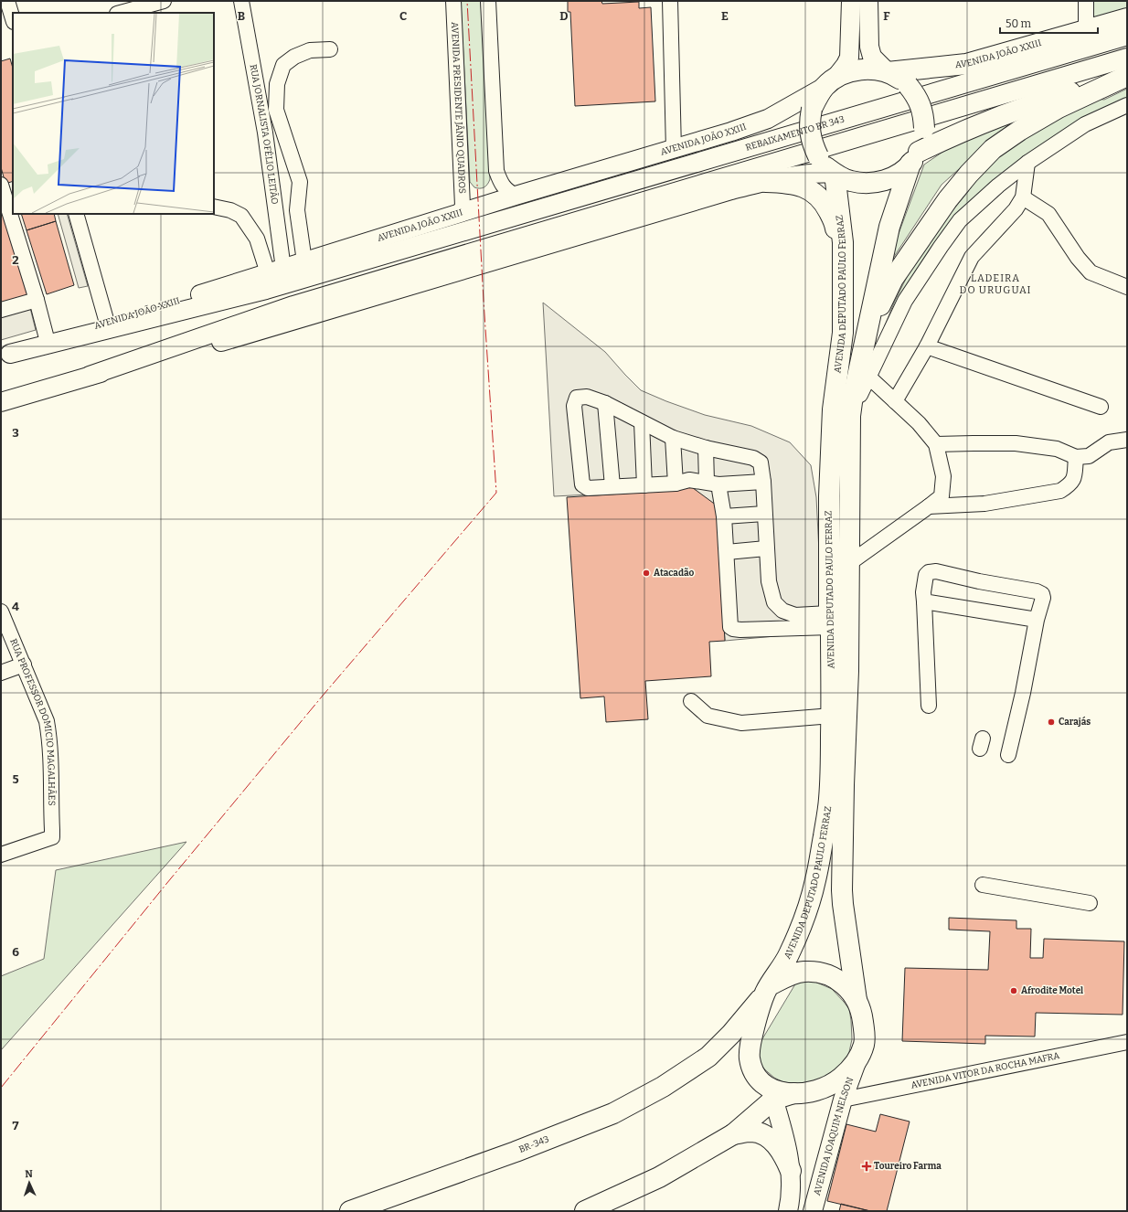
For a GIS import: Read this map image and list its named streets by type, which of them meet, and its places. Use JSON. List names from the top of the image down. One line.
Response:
{"streets":{"highway":["AVENIDA JOÃO XXIII","AVENIDA DEPUTADO PAULO FERRAZ","BR-343"],"main road":["REBAIXAMENTO BR 343","AVENIDA JOAQUIM NELSON"],"street":["AVENIDA PRESIDENTE JÂNIO QUADROS","RUA JORNALISTA OFÉLIO LEITÃO","RUA PROFESSOR DOMICIO MAGALHÃES","AVENIDA VITOR DA ROCHA MAFRA"]},"crossings":[["AVENIDA JOÃO XXIII","AVENIDA PRESIDENTE JÂNIO QUADROS"],["AVENIDA JOÃO XXIII","REBAIXAMENTO BR 343"],["AVENIDA JOÃO XXIII","RUA JORNALISTA OFÉLIO LEITÃO"],["AVENIDA JOÃO XXIII","AVENIDA DEPUTADO PAULO FERRAZ"],["AVENIDA DEPUTADO PAULO FERRAZ","AVENIDA JOAQUIM NELSON"],["AVENIDA DEPUTADO PAULO FERRAZ","BR-343"],["AVENIDA VITOR DA ROCHA MAFRA","AVENIDA JOAQUIM NELSON"]],"districts":["LADEIRA DO URUGUAI"],"places":{"other":["Atacadão","Carajás","Afrodite Motel"],"health":["Toureiro Farma"]},"scale_bar":"50 m","north":"top","grid":{"columns":["B","C","D","E","F"],"rows":["2","3","4","5","6","7"]}}
